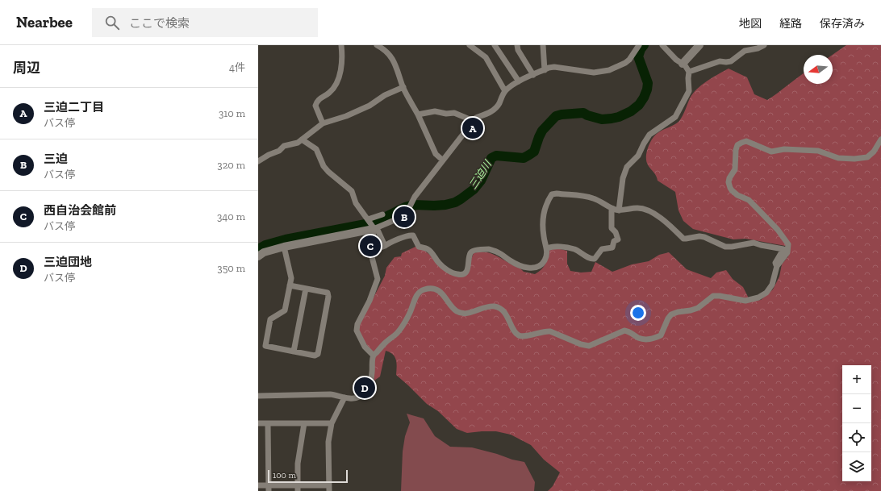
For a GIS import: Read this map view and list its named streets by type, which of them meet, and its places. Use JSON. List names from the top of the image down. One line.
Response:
{"water":["三迫川"],"scale_bar":"100 m","north":"left","page":{"header":"Nearbee","search":"ここで検索","nav":["地図","経路","保存済み"],"heading":["周辺","4件"],"list":[{"mark":"A","name":"三迫二丁目","note":"バス停","value":"310 m"},{"mark":"B","name":"三迫","note":"バス停","value":"320 m"},{"mark":"C","name":"西自治会館前","note":"バス停","value":"340 m"},{"mark":"D","name":"三迫団地","note":"バス停","value":"350 m"}],"pins":["A","B","C","D"],"map_buttons":["+","−"],"scale":"100 m"}}
